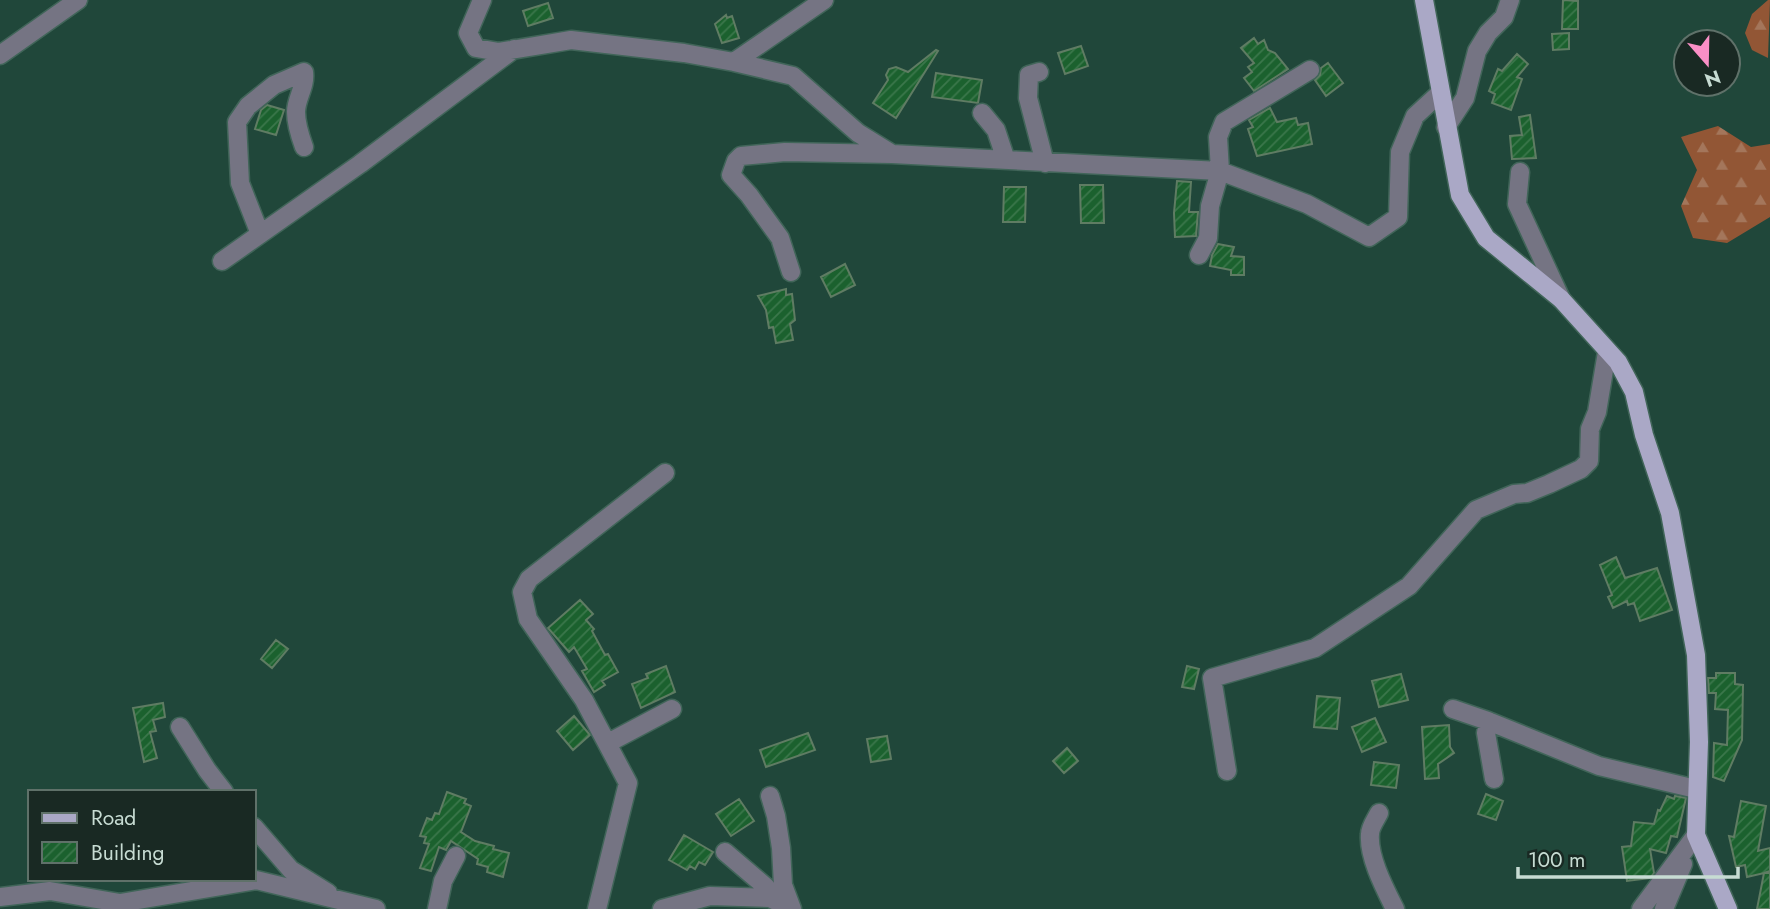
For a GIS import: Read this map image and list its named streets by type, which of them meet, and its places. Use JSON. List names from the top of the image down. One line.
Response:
{"legend":["Road","Building"],"scale_bar":"100 m","north":"bottom"}
